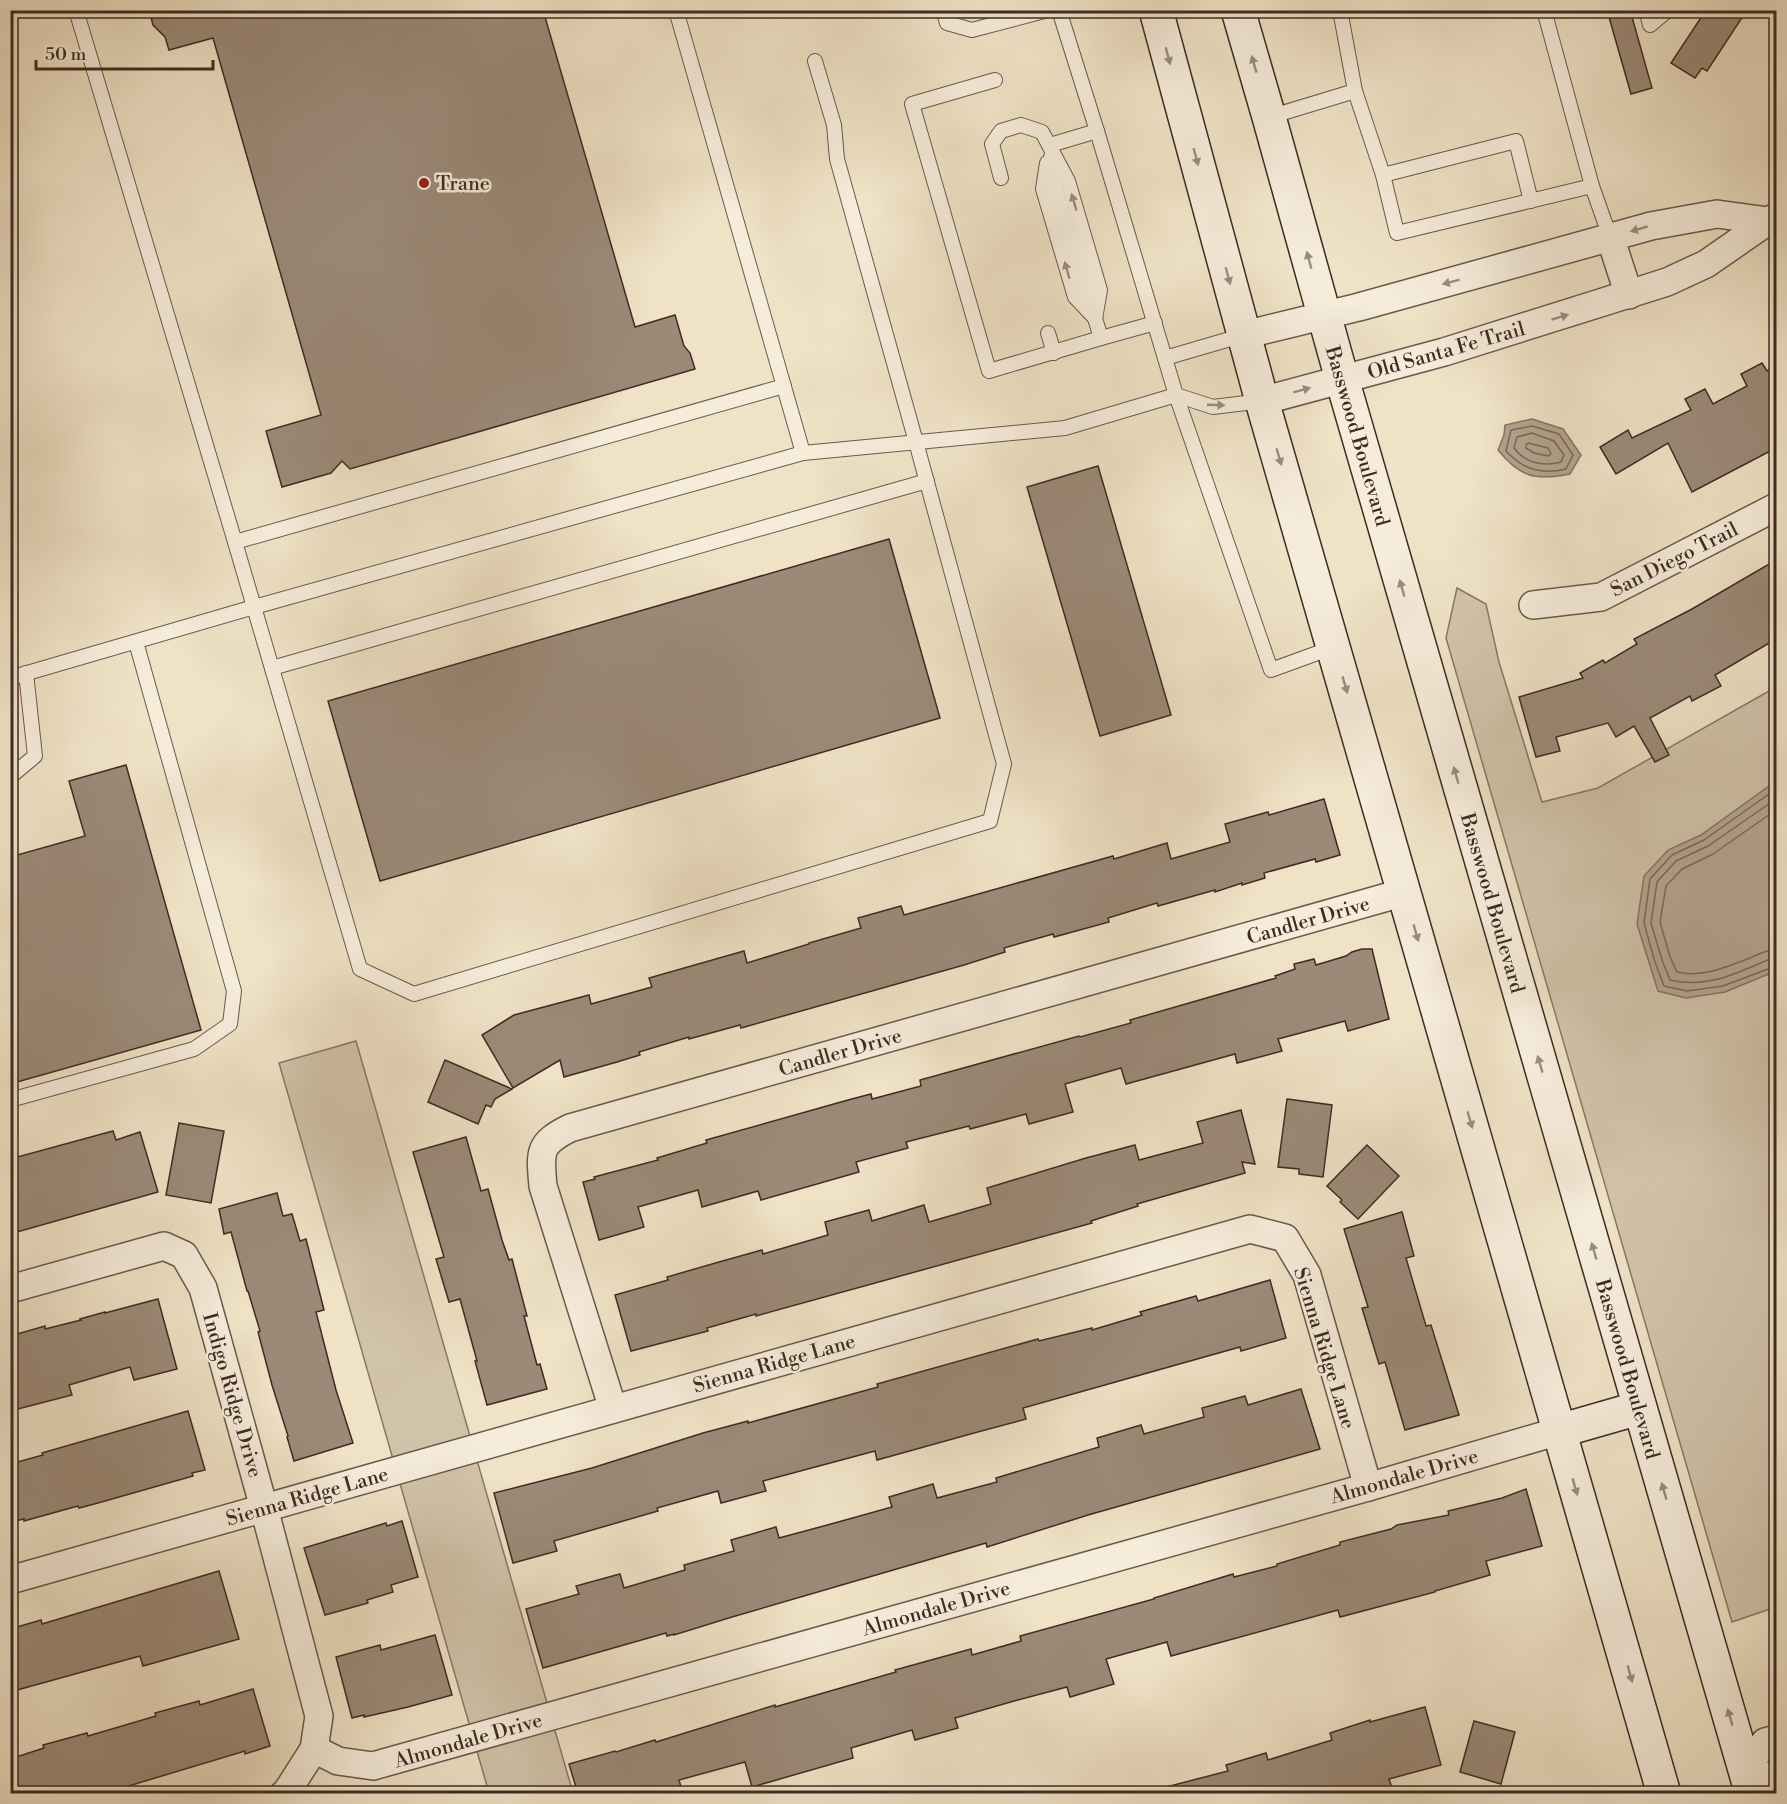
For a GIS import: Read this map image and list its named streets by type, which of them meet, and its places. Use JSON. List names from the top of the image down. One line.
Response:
{"streets":{"main road":["Basswood Boulevard"],"street":["Old Santa Fe Trail","San Diego Trail","Candler Drive","Sienna Ridge Lane","Indigo Ridge Drive","Almondale Drive"]},"crossings":[["Old Santa Fe Trail","Basswood Boulevard"],["Candler Drive","Sienna Ridge Lane"],["Sienna Ridge Lane","Indigo Ridge Drive"],["Sienna Ridge Lane","Almondale Drive"],["Indigo Ridge Drive","Almondale Drive"]],"places":["Trane"],"scale_bar":"50 m"}
